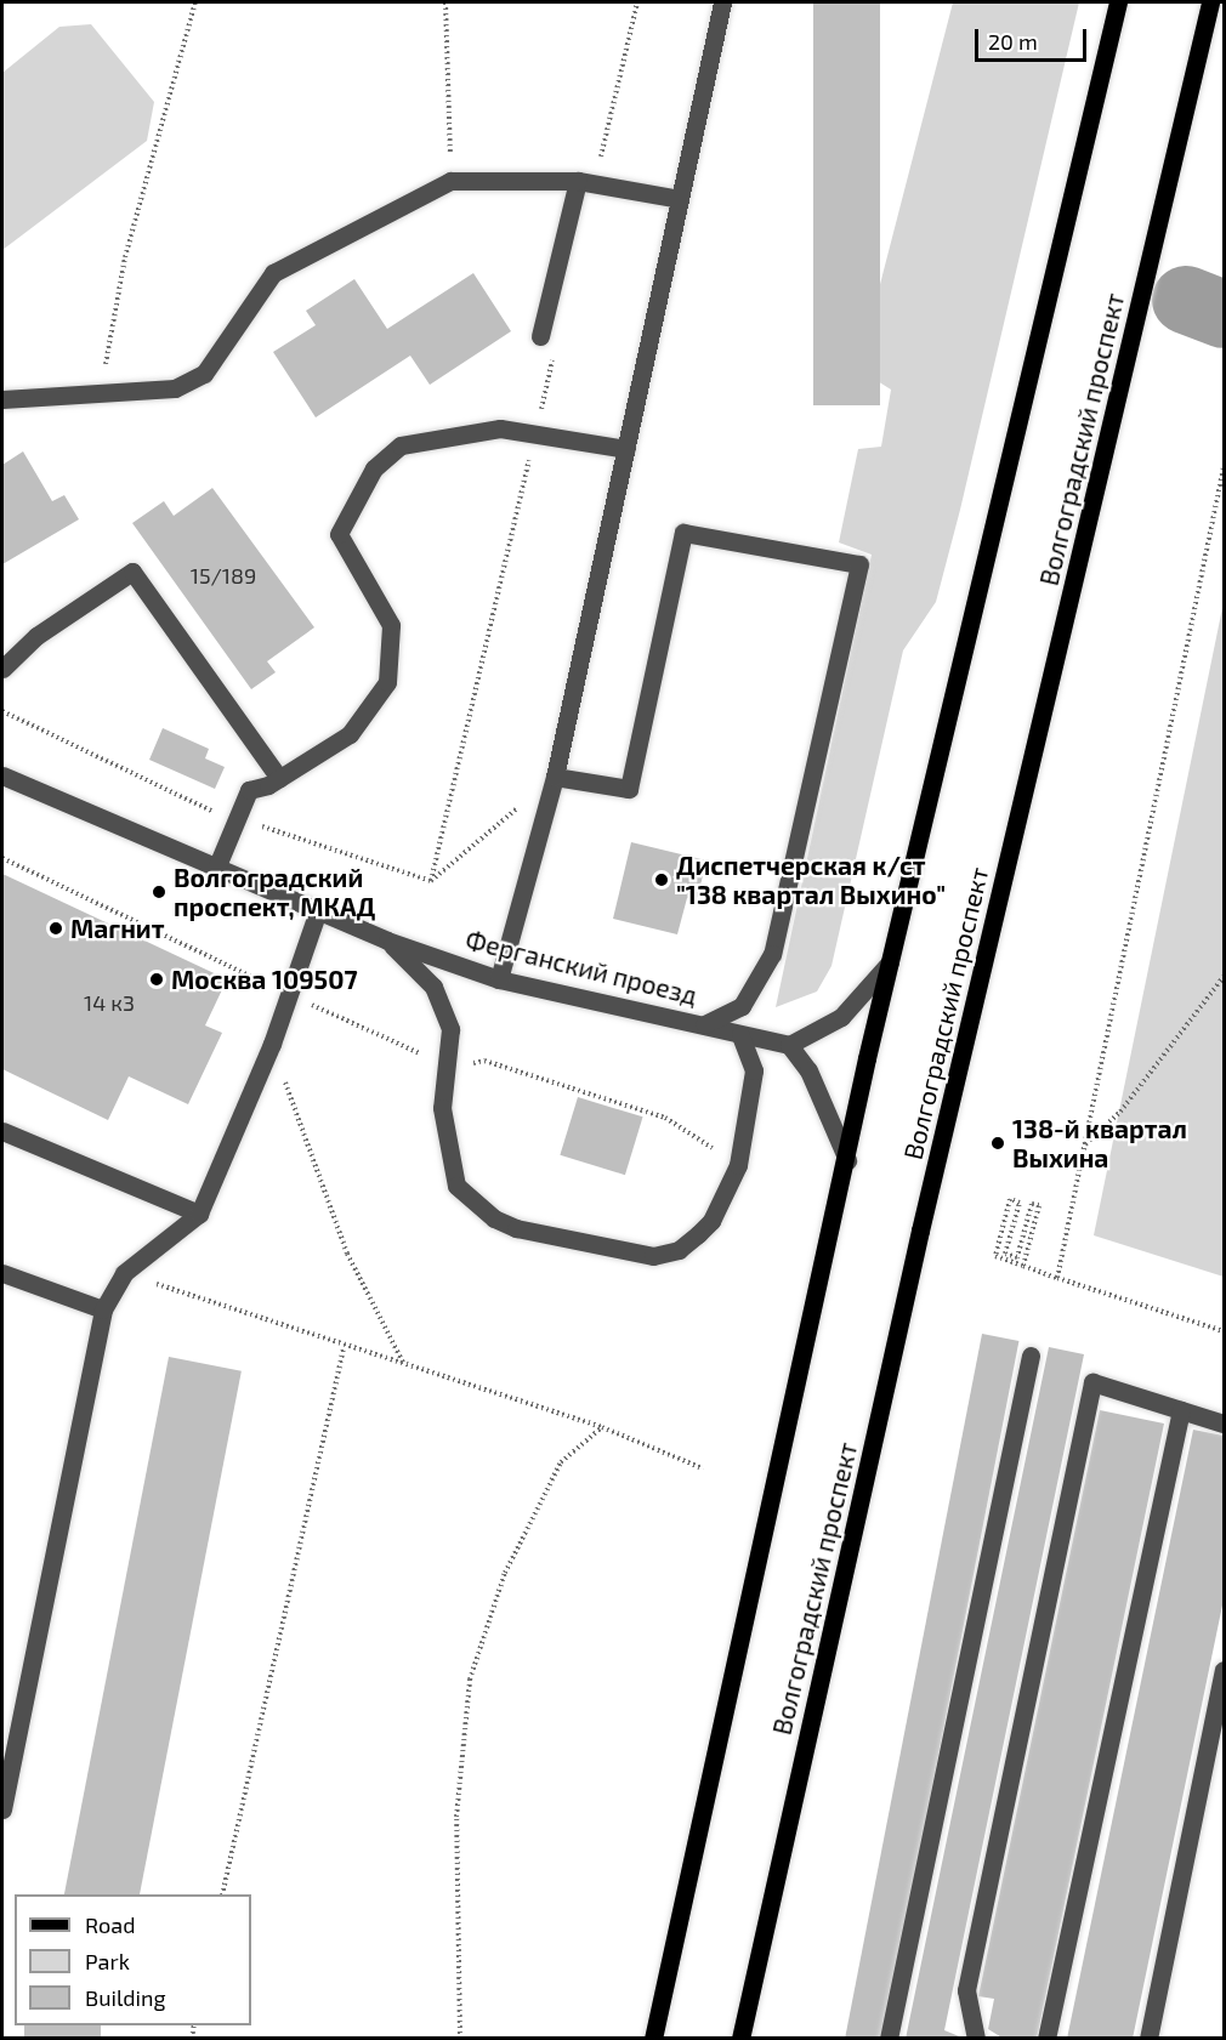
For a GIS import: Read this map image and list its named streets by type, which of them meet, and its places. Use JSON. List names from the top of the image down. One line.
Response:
{"streets":{"main road":["Волгоградский проспект"],"street":["Ферганский проезд"]},"places":["Диспетчерская к/ст \"138 квартал Выхино\"","Волгоградский проспект, МКАД","Магнит","Москва 109507","138-й квартал Выхина"],"house_numbers":["15/189","14 к3"],"legend":["Road","Park","Building"],"scale_bar":"20 m"}
